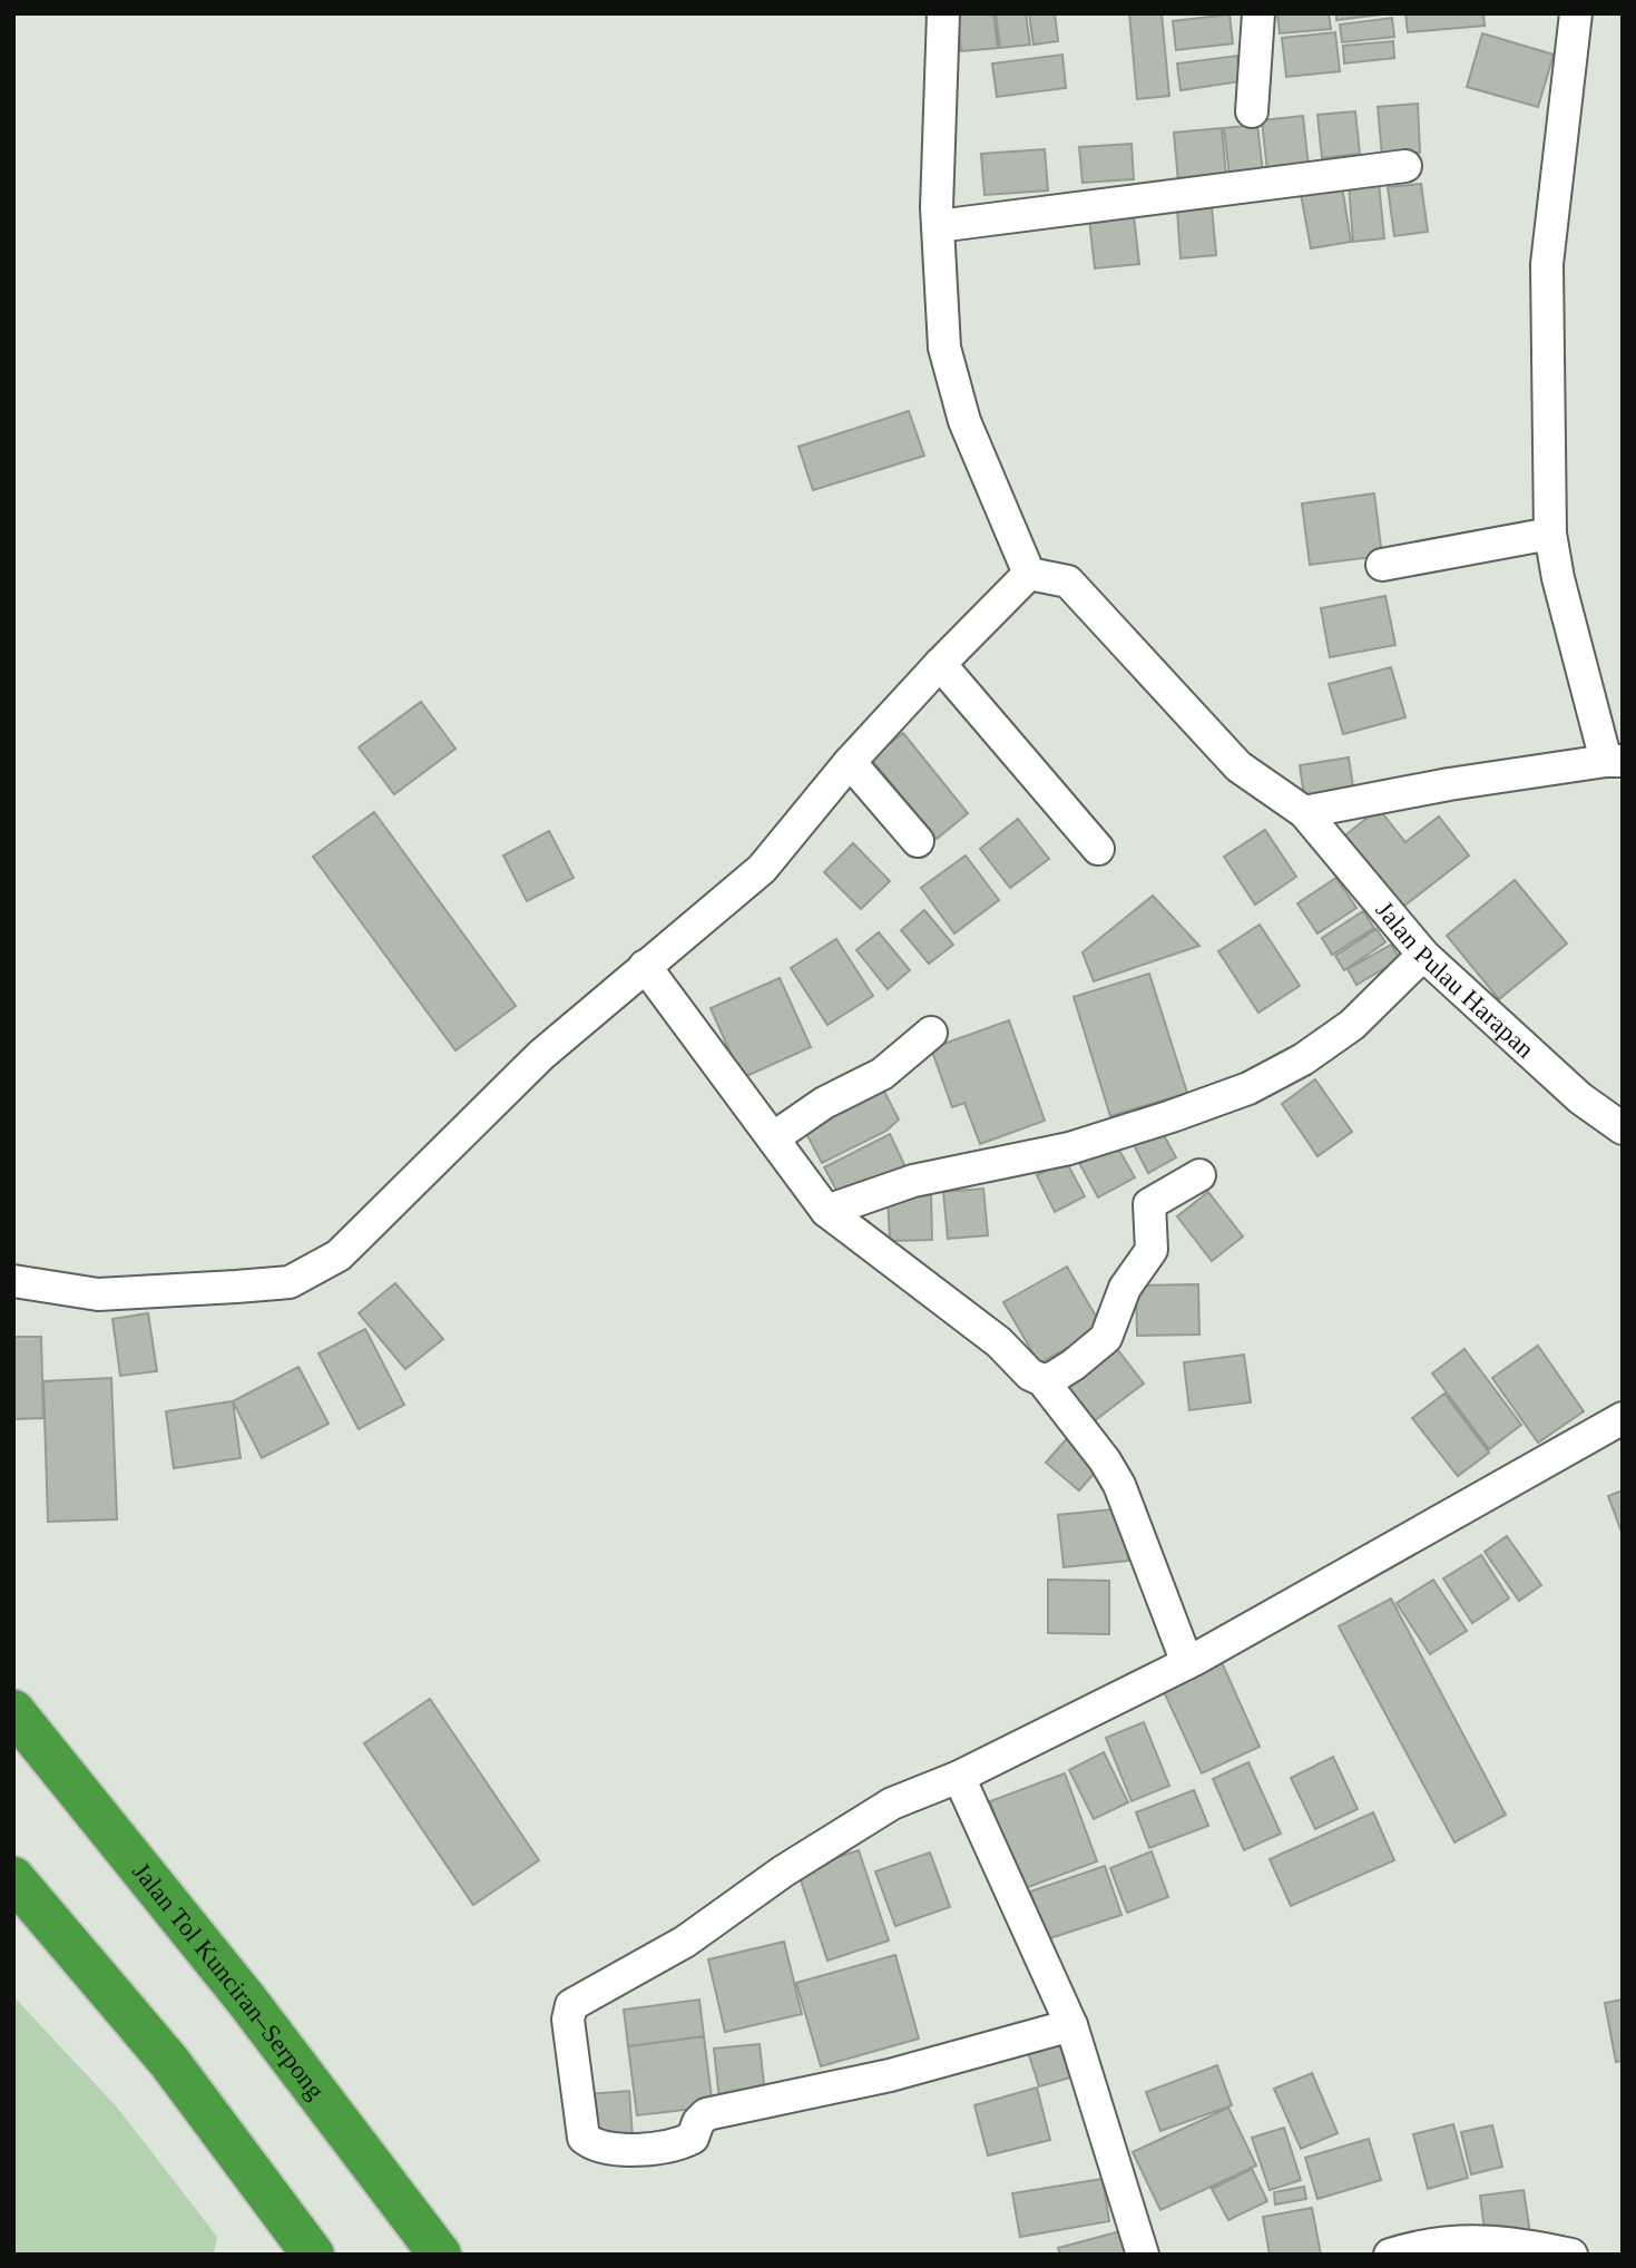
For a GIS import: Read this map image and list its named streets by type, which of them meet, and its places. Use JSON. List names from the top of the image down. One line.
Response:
{"streets":{"highway":["Jalan Tol Kunciran–Serpong"],"street":["Jalan Pulau Harapan"]}}
